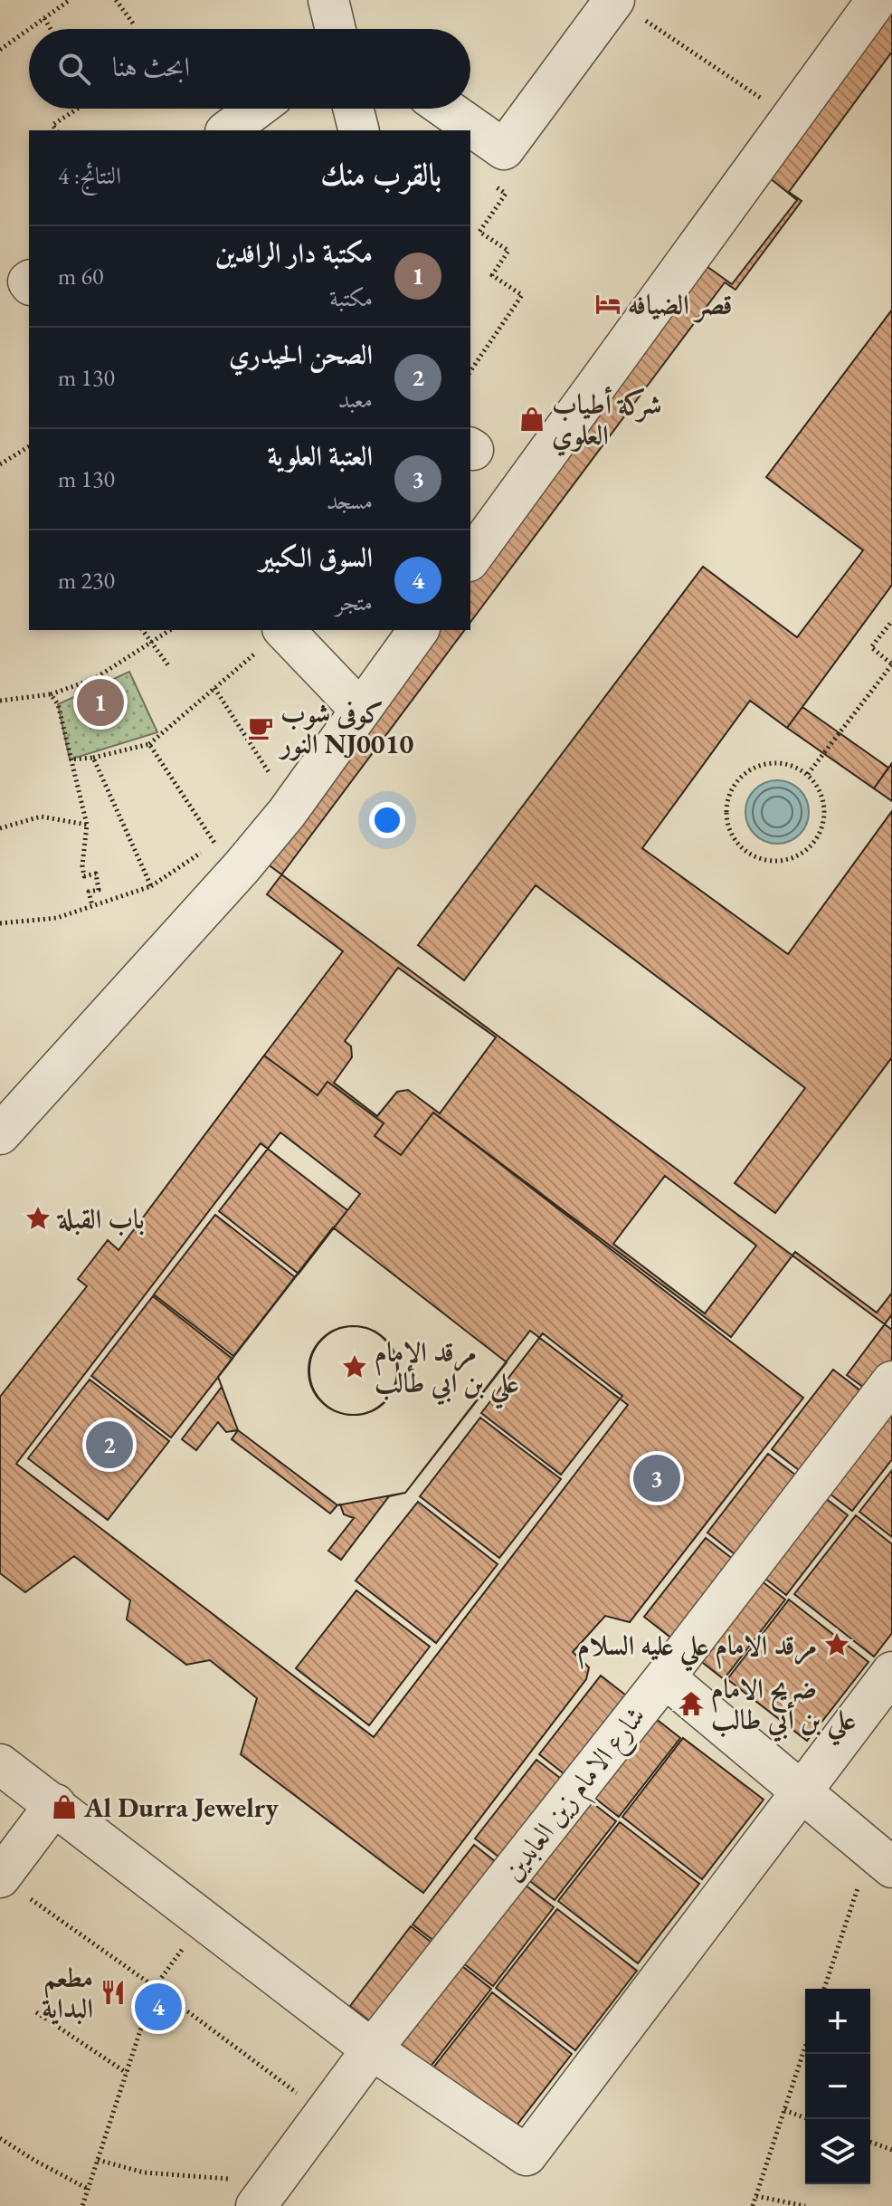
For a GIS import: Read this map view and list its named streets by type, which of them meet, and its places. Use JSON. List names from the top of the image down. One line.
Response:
{"streets":{"street":["شارع الامام زين العابدين"]},"places":{"hotel":["قصر الضيافه"],"shop":["شركة أطياب العلوي","Al Durra Jewelry"],"cafe":["کوفی شوب النور NJ0010"],"place":["باب القبلة","مرقد الإمام علي بن ابي طالب","مرقد الامام علي عليه السلام"],"temple":["ضريح الامام علي بن أبي طالب"],"restaurant":["مطعم البداية"]},"page":{"search":"ابحث هنا","heading":["بالقرب منك","النتائج: 4"],"list":[{"mark":"1","name":"مكتبة دار الرافدين","note":"مكتبة","value":"60 m"},{"mark":"2","name":"الصحن الحيدري","note":"معبد","value":"130 m"},{"mark":"3","name":"العتبة العلوية","note":"مسجد","value":"130 m"},{"mark":"4","name":"السوق الكبير","note":"متجر","value":"230 m"}],"pins":["1","2","3","4"],"map_buttons":["+","−"]}}
